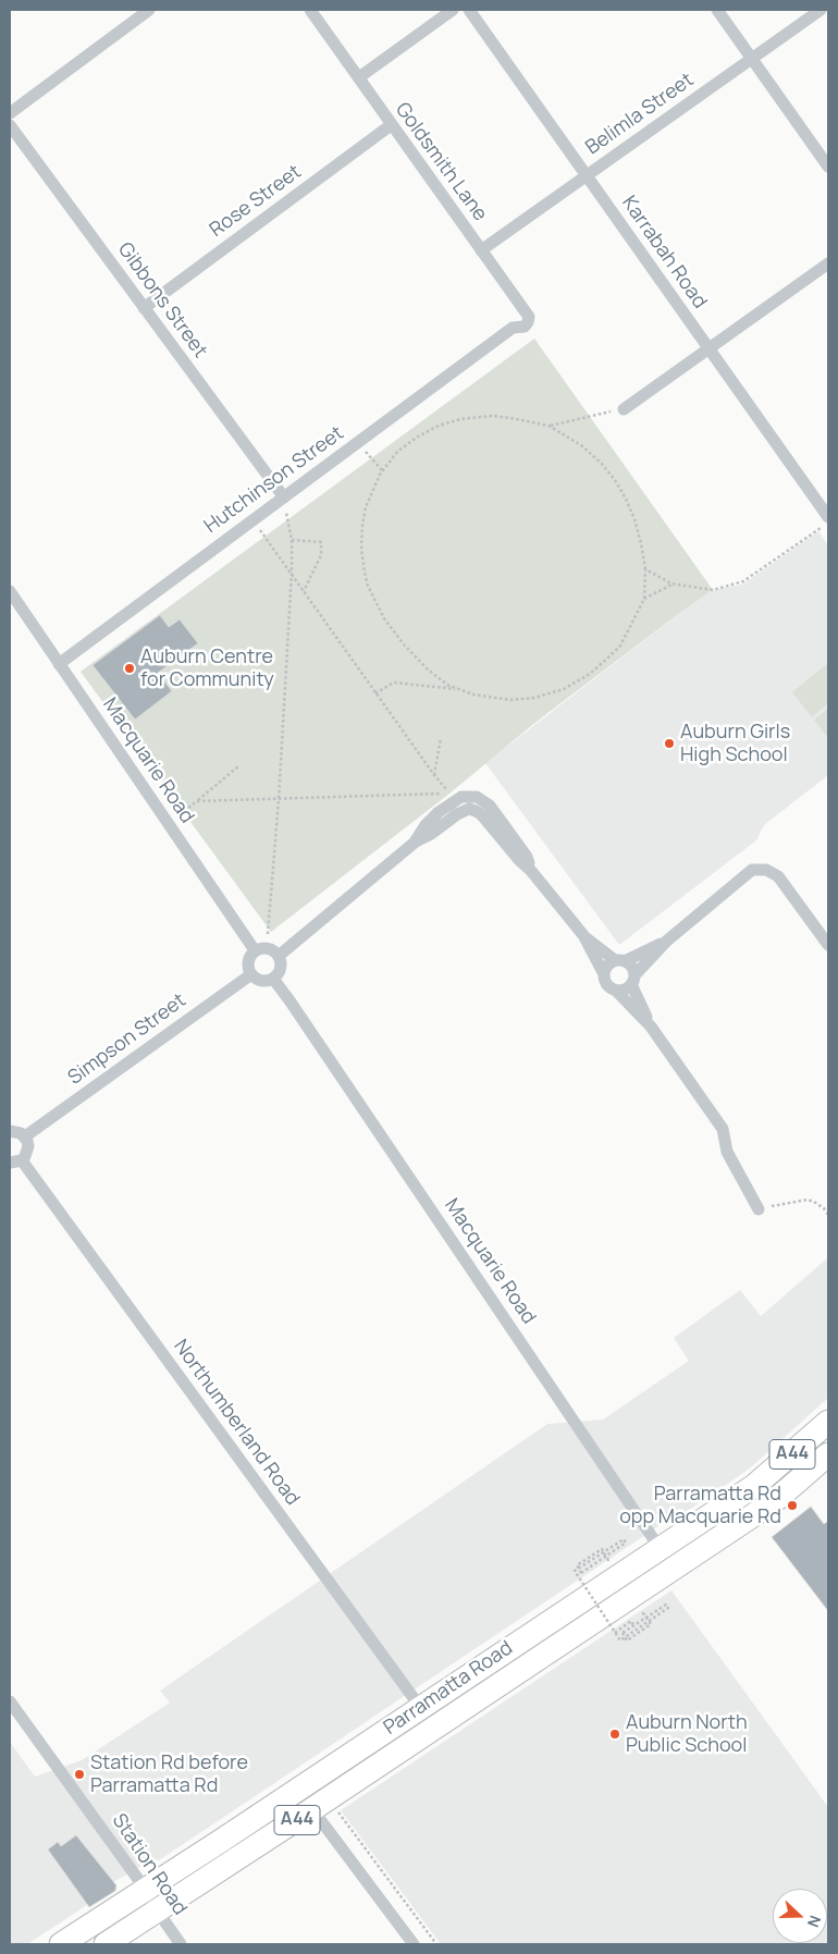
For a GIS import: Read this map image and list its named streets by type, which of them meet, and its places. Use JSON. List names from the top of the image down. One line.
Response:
{"streets":{"highway":["A44","Parramatta Road"],"street":["Belimla Street","Goldsmith Lane","Rose Street","Karrabah Road","Gibbons Street","Hutchinson Street","Macquarie Road","Simpson Street","Northumberland Road","Station Road"]},"crossings":[["Belimla Street","Goldsmith Lane"],["Belimla Street","Karrabah Road"],["Goldsmith Lane","Rose Street"],["Goldsmith Lane","Hutchinson Street"],["Rose Street","Gibbons Street"],["Gibbons Street","Hutchinson Street"],["Hutchinson Street","Macquarie Road"],["Macquarie Road","Simpson Street"],["Macquarie Road","Parramatta Road"],["Northumberland Road","Parramatta Road"],["Parramatta Road","Station Road"]],"places":["Auburn Centre for Community","Auburn Girls High School","Parramatta Rd opp Macquarie Rd","Auburn North Public School","Station Rd before Parramatta Rd"],"north":"right"}
